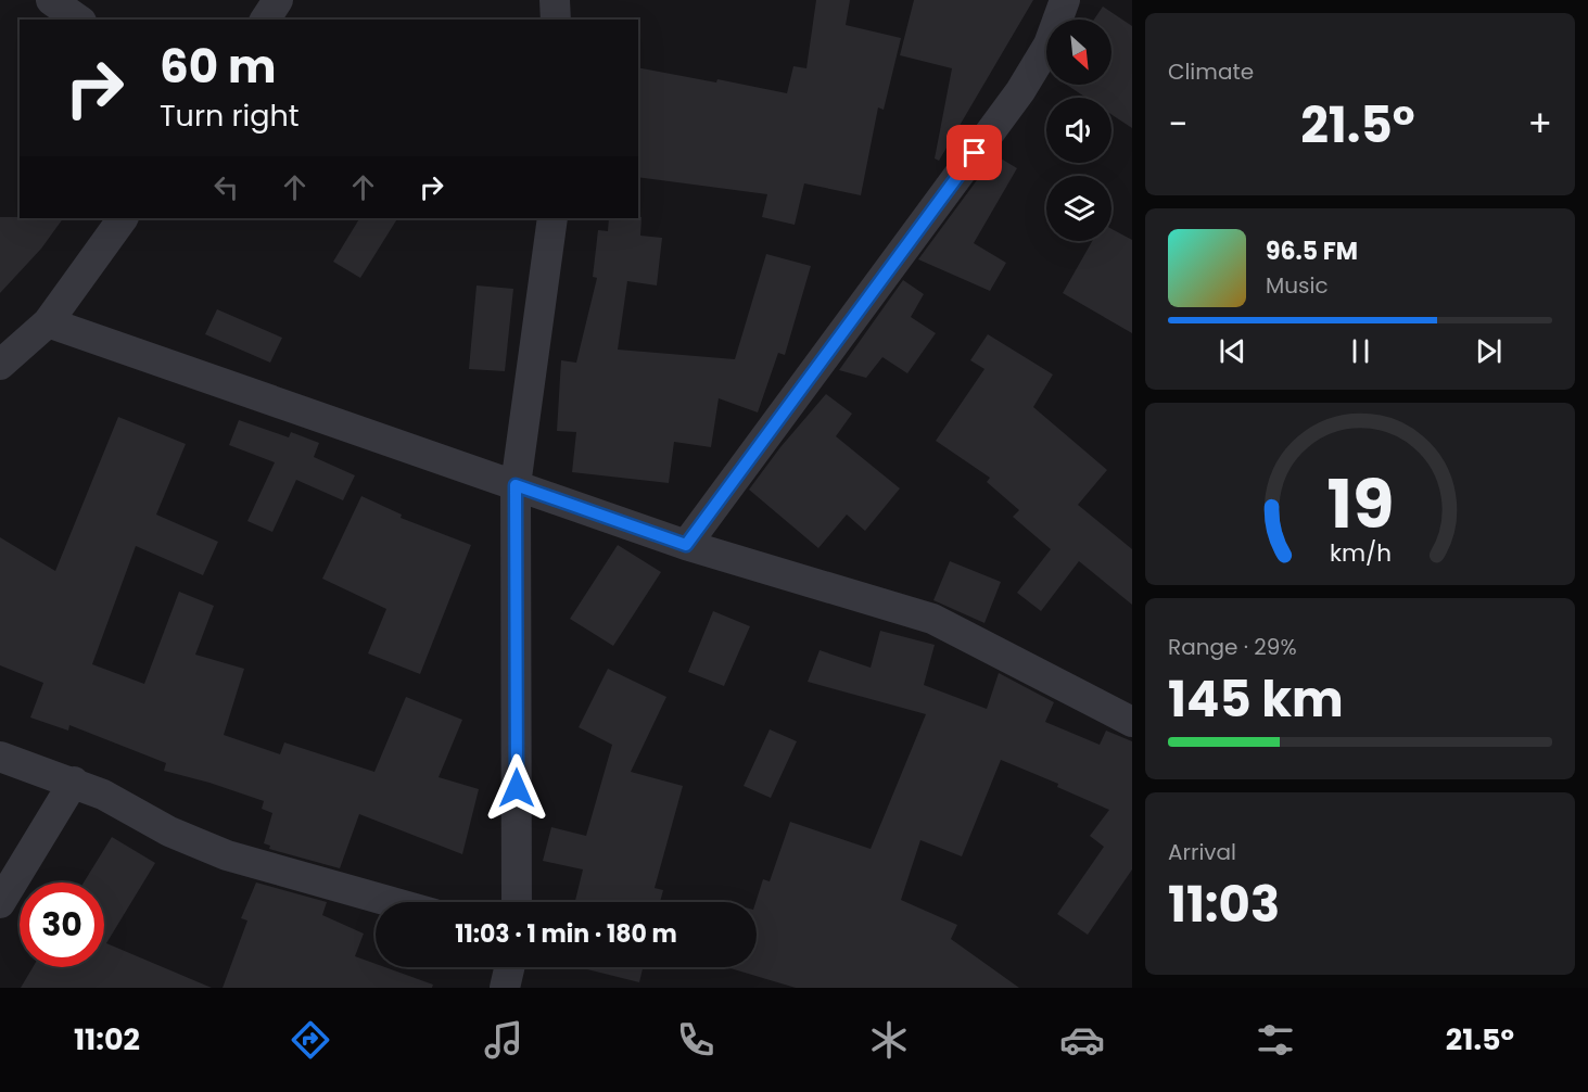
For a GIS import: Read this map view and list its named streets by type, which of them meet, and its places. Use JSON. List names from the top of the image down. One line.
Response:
{"north":"bottom right","page":{"tile":["Climate",["Range · 29%","145 km"],["Arrival","11:03"]],"turn":["60 m","Turn right"],"heat":["−","21.5°","+"],"song":["96.5 FM","Music"],"limit":"30","trip":"11:03 · 1 min · 180 m","tabs":["11:02","21.5°"],"gauge":["19","km/h"]}}
